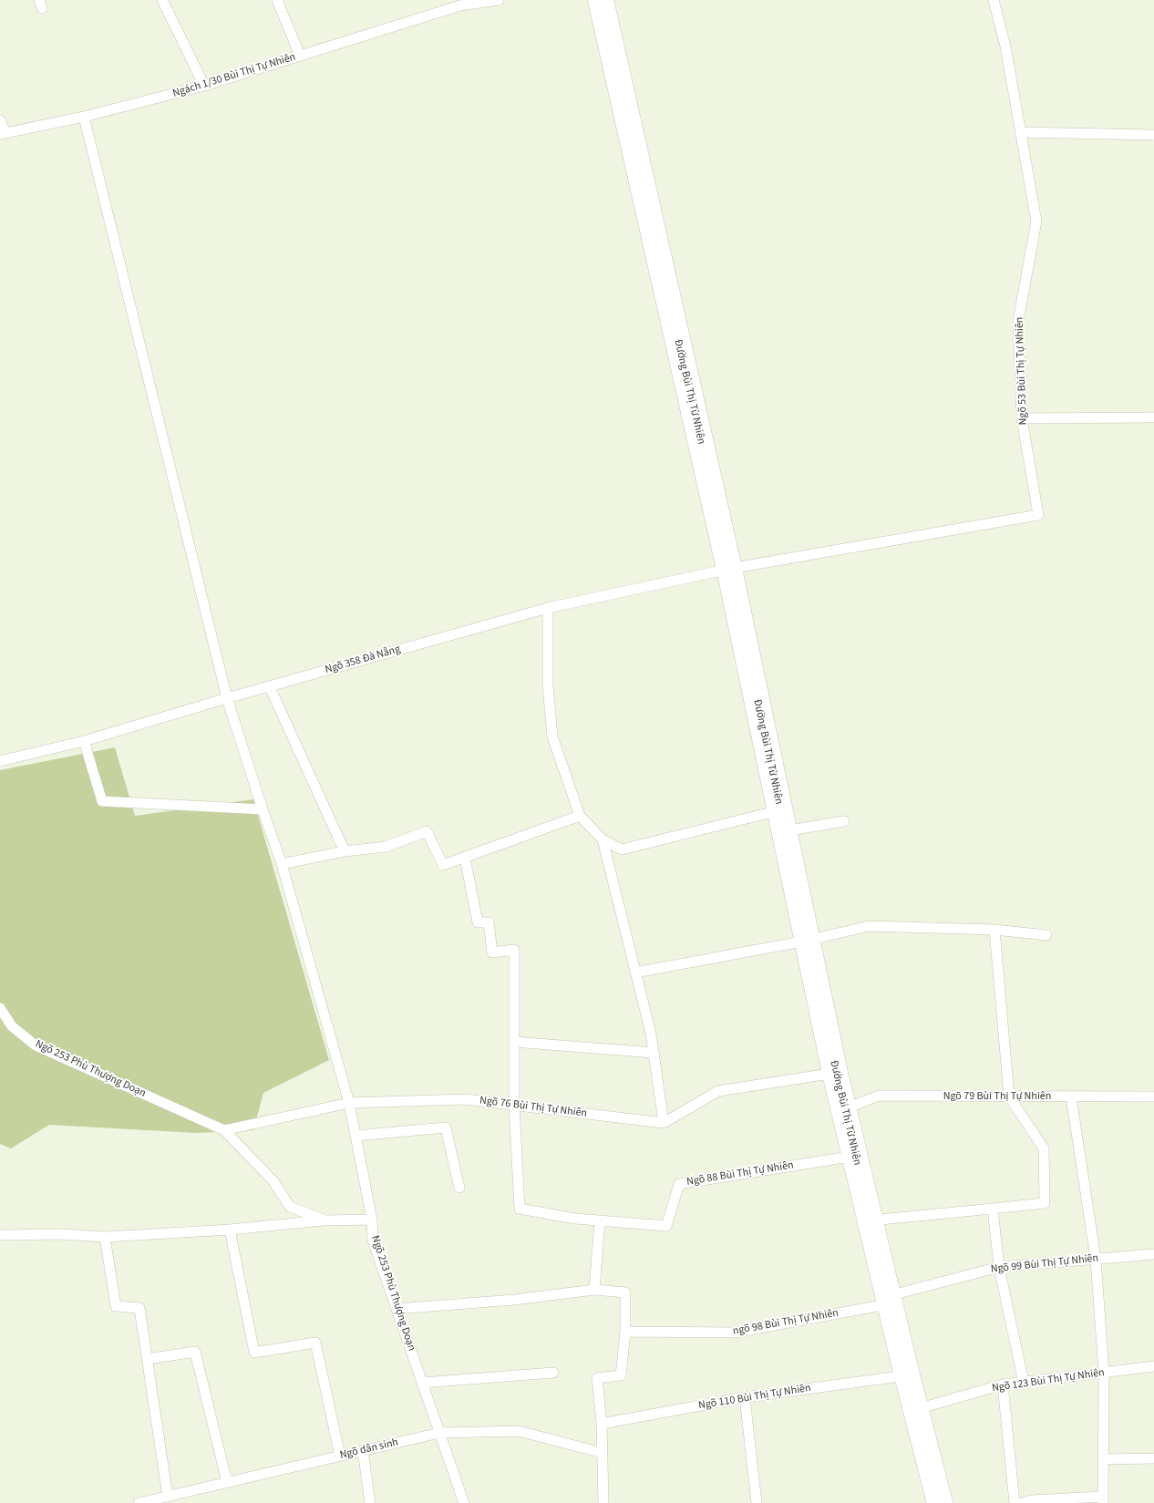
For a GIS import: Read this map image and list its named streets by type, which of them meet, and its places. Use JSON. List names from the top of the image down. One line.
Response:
{"streets":{"street":["Đường Bùi Thị Từ Nhiên"],"lane":["Ngách 1/30 Bùi Thị Tự Nhiên","Ngõ 53 Bùi Thị Tự Nhiên","Ngõ 358 Đà Nẵng","Ngõ 253 Phù Thượng Doạn","Ngõ 79 Bùi Thị Tự Nhiên","Ngõ 76 Bùi Thị Tự Nhiên","Ngõ 88 Bùi Thị Tự Nhiên","Ngõ 99 Bùi Thị Tự Nhiên","ngõ 98 Bùi Thị Tự Nhiên","Ngõ 123 Bùi Thị Tự Nhiên","Ngõ 110 Bùi Thị Tự Nhiên","Ngõ dân sinh"]},"crossings":[["Ngõ 53 Bùi Thị Tự Nhiên","Đường Bùi Thị Từ Nhiên"],["Ngõ 53 Bùi Thị Tự Nhiên","Ngõ 358 Đà Nẵng"],["Đường Bùi Thị Từ Nhiên","Ngõ 358 Đà Nẵng"],["Đường Bùi Thị Từ Nhiên","Ngõ 79 Bùi Thị Tự Nhiên"],["Đường Bùi Thị Từ Nhiên","Ngõ 88 Bùi Thị Tự Nhiên"],["Đường Bùi Thị Từ Nhiên","Ngõ 99 Bùi Thị Tự Nhiên"],["Đường Bùi Thị Từ Nhiên","ngõ 98 Bùi Thị Tự Nhiên"],["Đường Bùi Thị Từ Nhiên","Ngõ 123 Bùi Thị Tự Nhiên"],["Đường Bùi Thị Từ Nhiên","Ngõ 110 Bùi Thị Tự Nhiên"],["Ngõ 253 Phù Thượng Doạn","Ngõ 76 Bùi Thị Tự Nhiên"],["Ngõ 253 Phù Thượng Doạn","Ngõ dân sinh"],["Ngõ 76 Bùi Thị Tự Nhiên","Ngõ 88 Bùi Thị Tự Nhiên"],["Ngõ 99 Bùi Thị Tự Nhiên","ngõ 98 Bùi Thị Tự Nhiên"]]}
